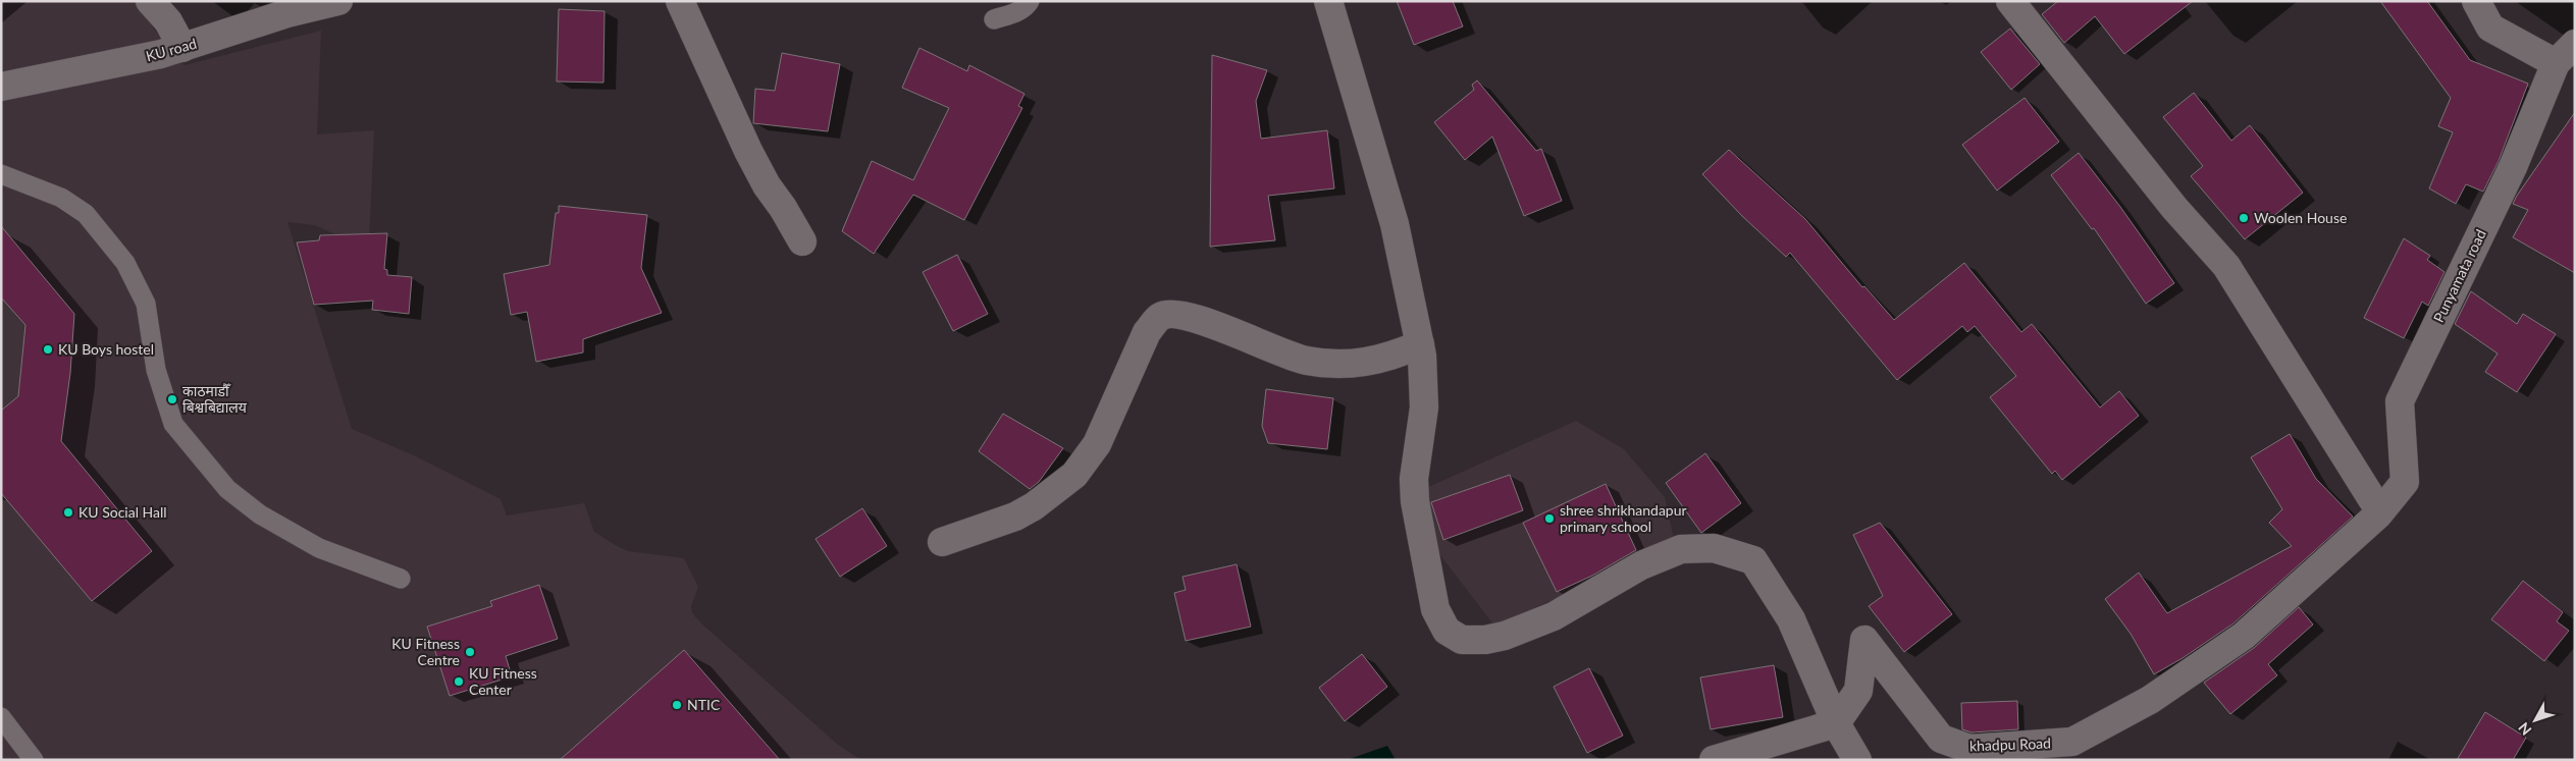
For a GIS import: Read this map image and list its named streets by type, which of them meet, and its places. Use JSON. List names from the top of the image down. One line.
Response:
{"streets":{"street":["KU road","Punyamata road","khadpu Road"]},"crossings":[["Punyamata road","khadpu Road"]],"places":["Woolen House","KU Boys hostel","काठमाडौँ बिश्वबिद्यालय","KU Social Hall","shree shrikhandapur primary school","KU Fitness Centre","KU Fitness Center","NTIC"],"north":"bottom left"}
